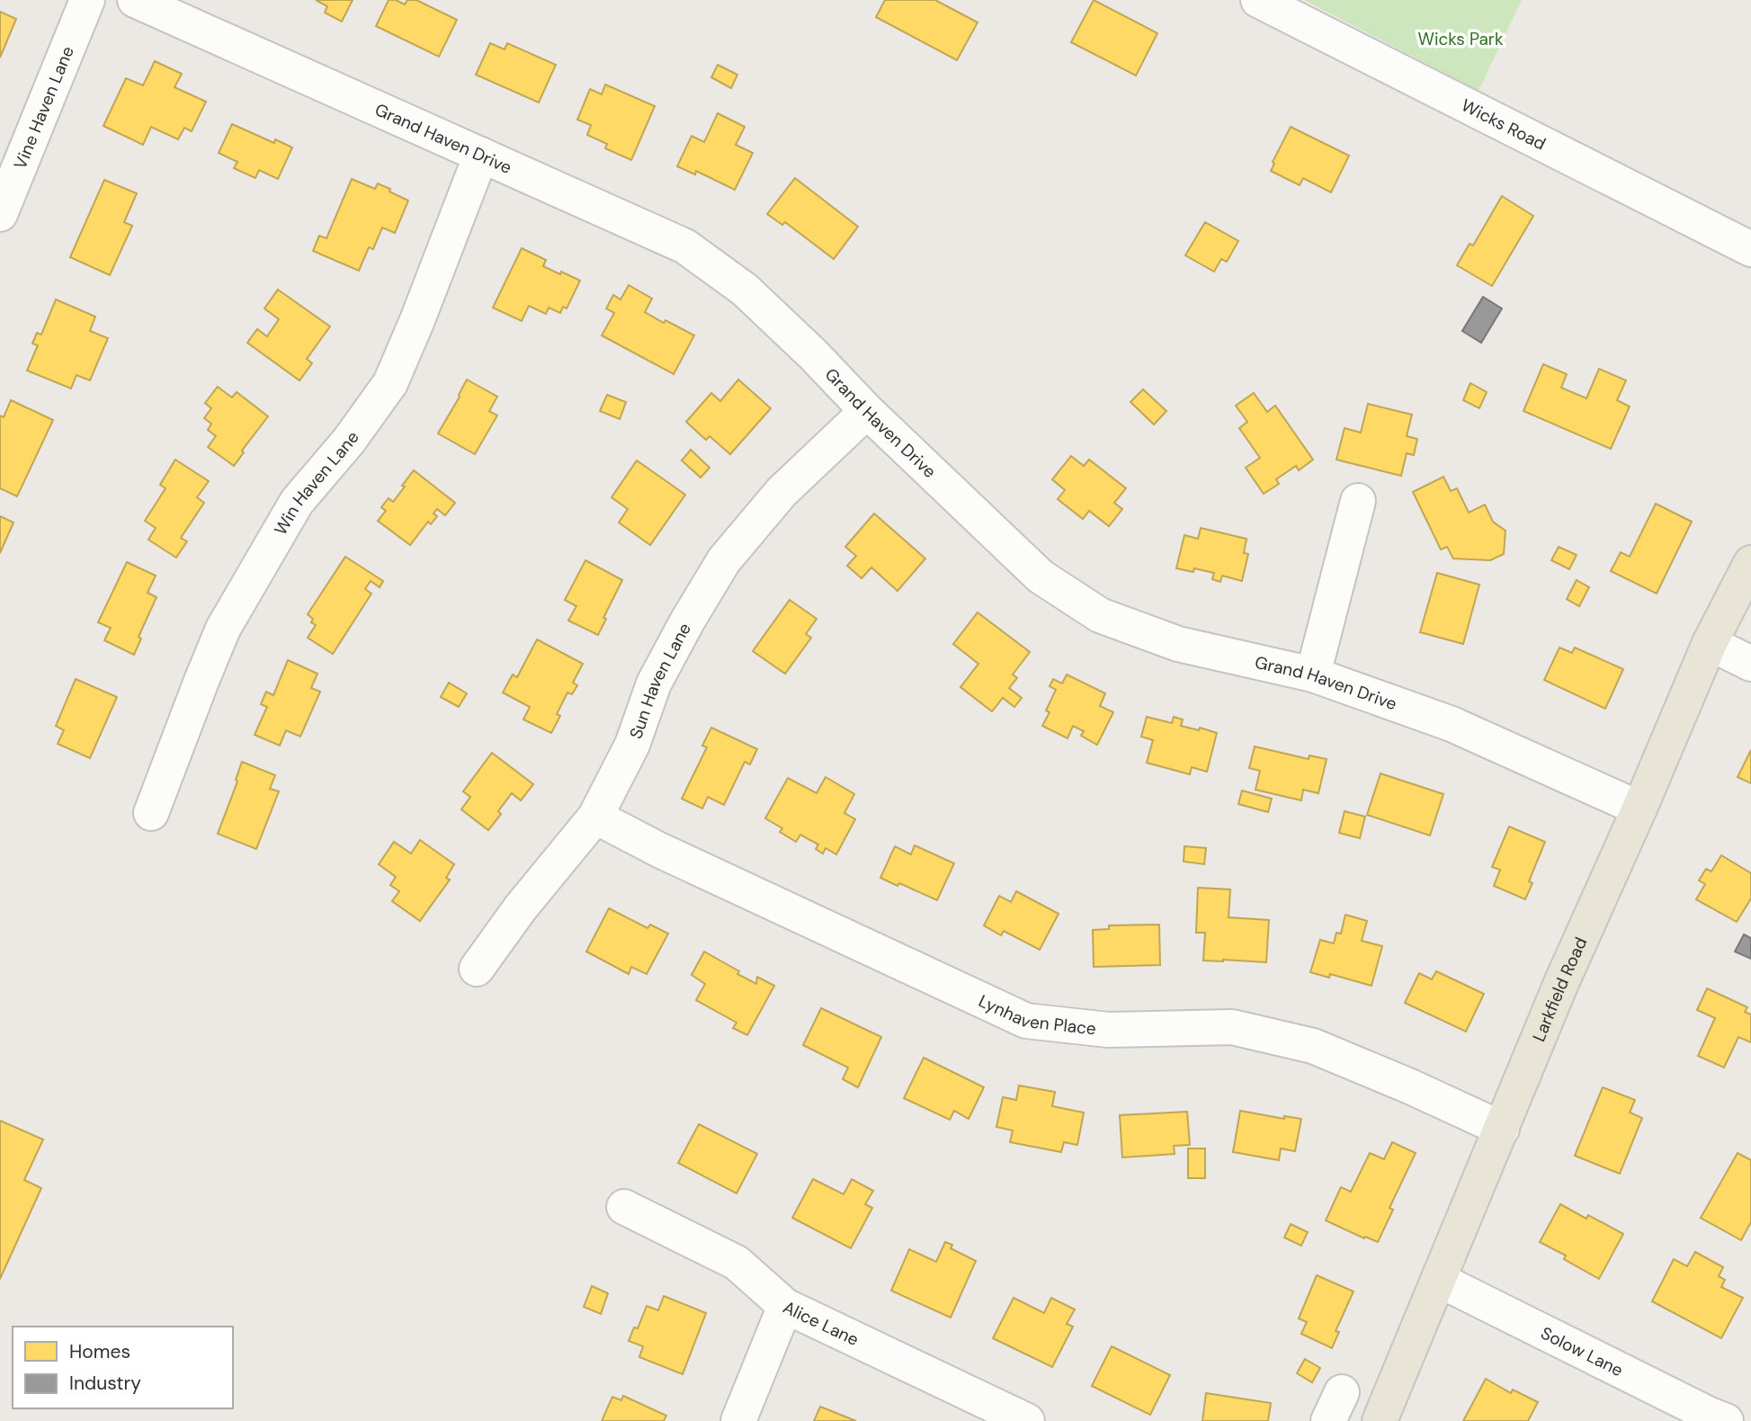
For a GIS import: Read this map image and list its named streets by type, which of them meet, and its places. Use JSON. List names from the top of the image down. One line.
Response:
{"streets":{"main road":["Larkfield Road"],"street":["Vine Haven Lane","Wicks Road","Grand Haven Drive","Win Haven Lane","Sun Haven Lane","Lynhaven Place","Alice Lane","Solow Lane"]},"crossings":[["Grand Haven Drive","Win Haven Lane"],["Grand Haven Drive","Sun Haven Lane"],["Grand Haven Drive","Larkfield Road"],["Sun Haven Lane","Lynhaven Place"],["Larkfield Road","Lynhaven Place"],["Larkfield Road","Solow Lane"]],"parks":["Wicks Park"],"legend":["Homes","Industry"]}
